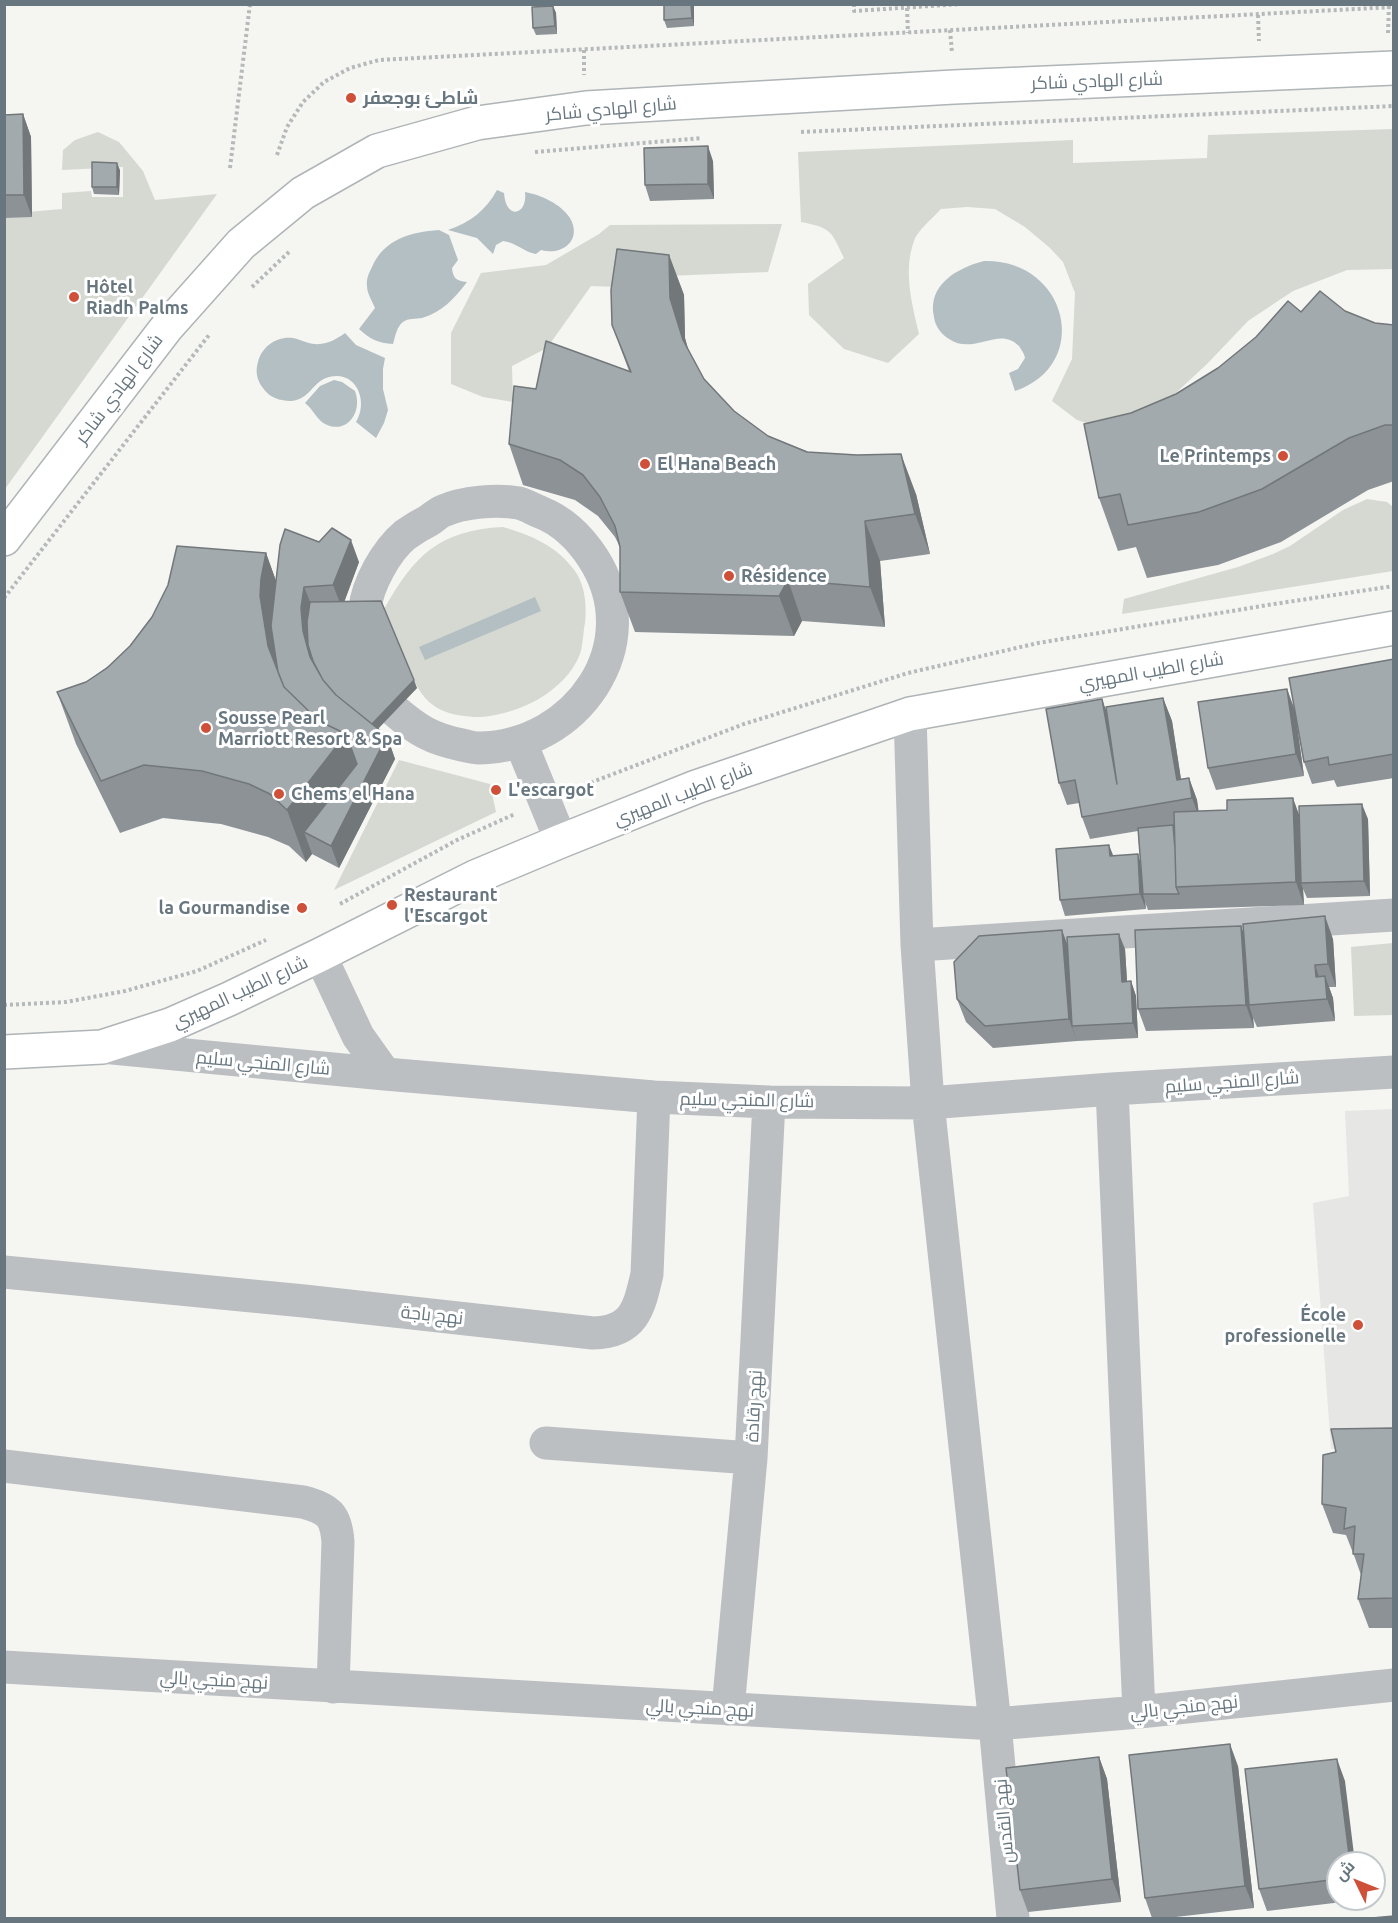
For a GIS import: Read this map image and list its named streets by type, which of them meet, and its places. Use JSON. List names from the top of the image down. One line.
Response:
{"streets":{"main road":["شارع الهادي شاكر","شارع الطيب المهيري"],"street":["شارع المنجي سليم","نهج باجة","نهج رقادة","نهج منجي بالي","نهج القدس"]},"crossings":[["شارع الطيب المهيري","شارع المنجي سليم"],["شارع الطيب المهيري","نهج القدس"],["شارع المنجي سليم","نهج باجة"],["شارع المنجي سليم","نهج رقادة"],["شارع المنجي سليم","نهج القدس"],["نهج رقادة","نهج منجي بالي"],["نهج منجي بالي","نهج القدس"]],"places":["شاطئ بوجعفر","Hôtel Riadh Palms","Le Printemps","El Hana Beach","Résidence","Sousse Pearl Marriott Resort & Spa","L'escargot","Chems el Hana","Restaurant l'Escargot","la Gourmandise","École professionelle"],"north":"top left"}
